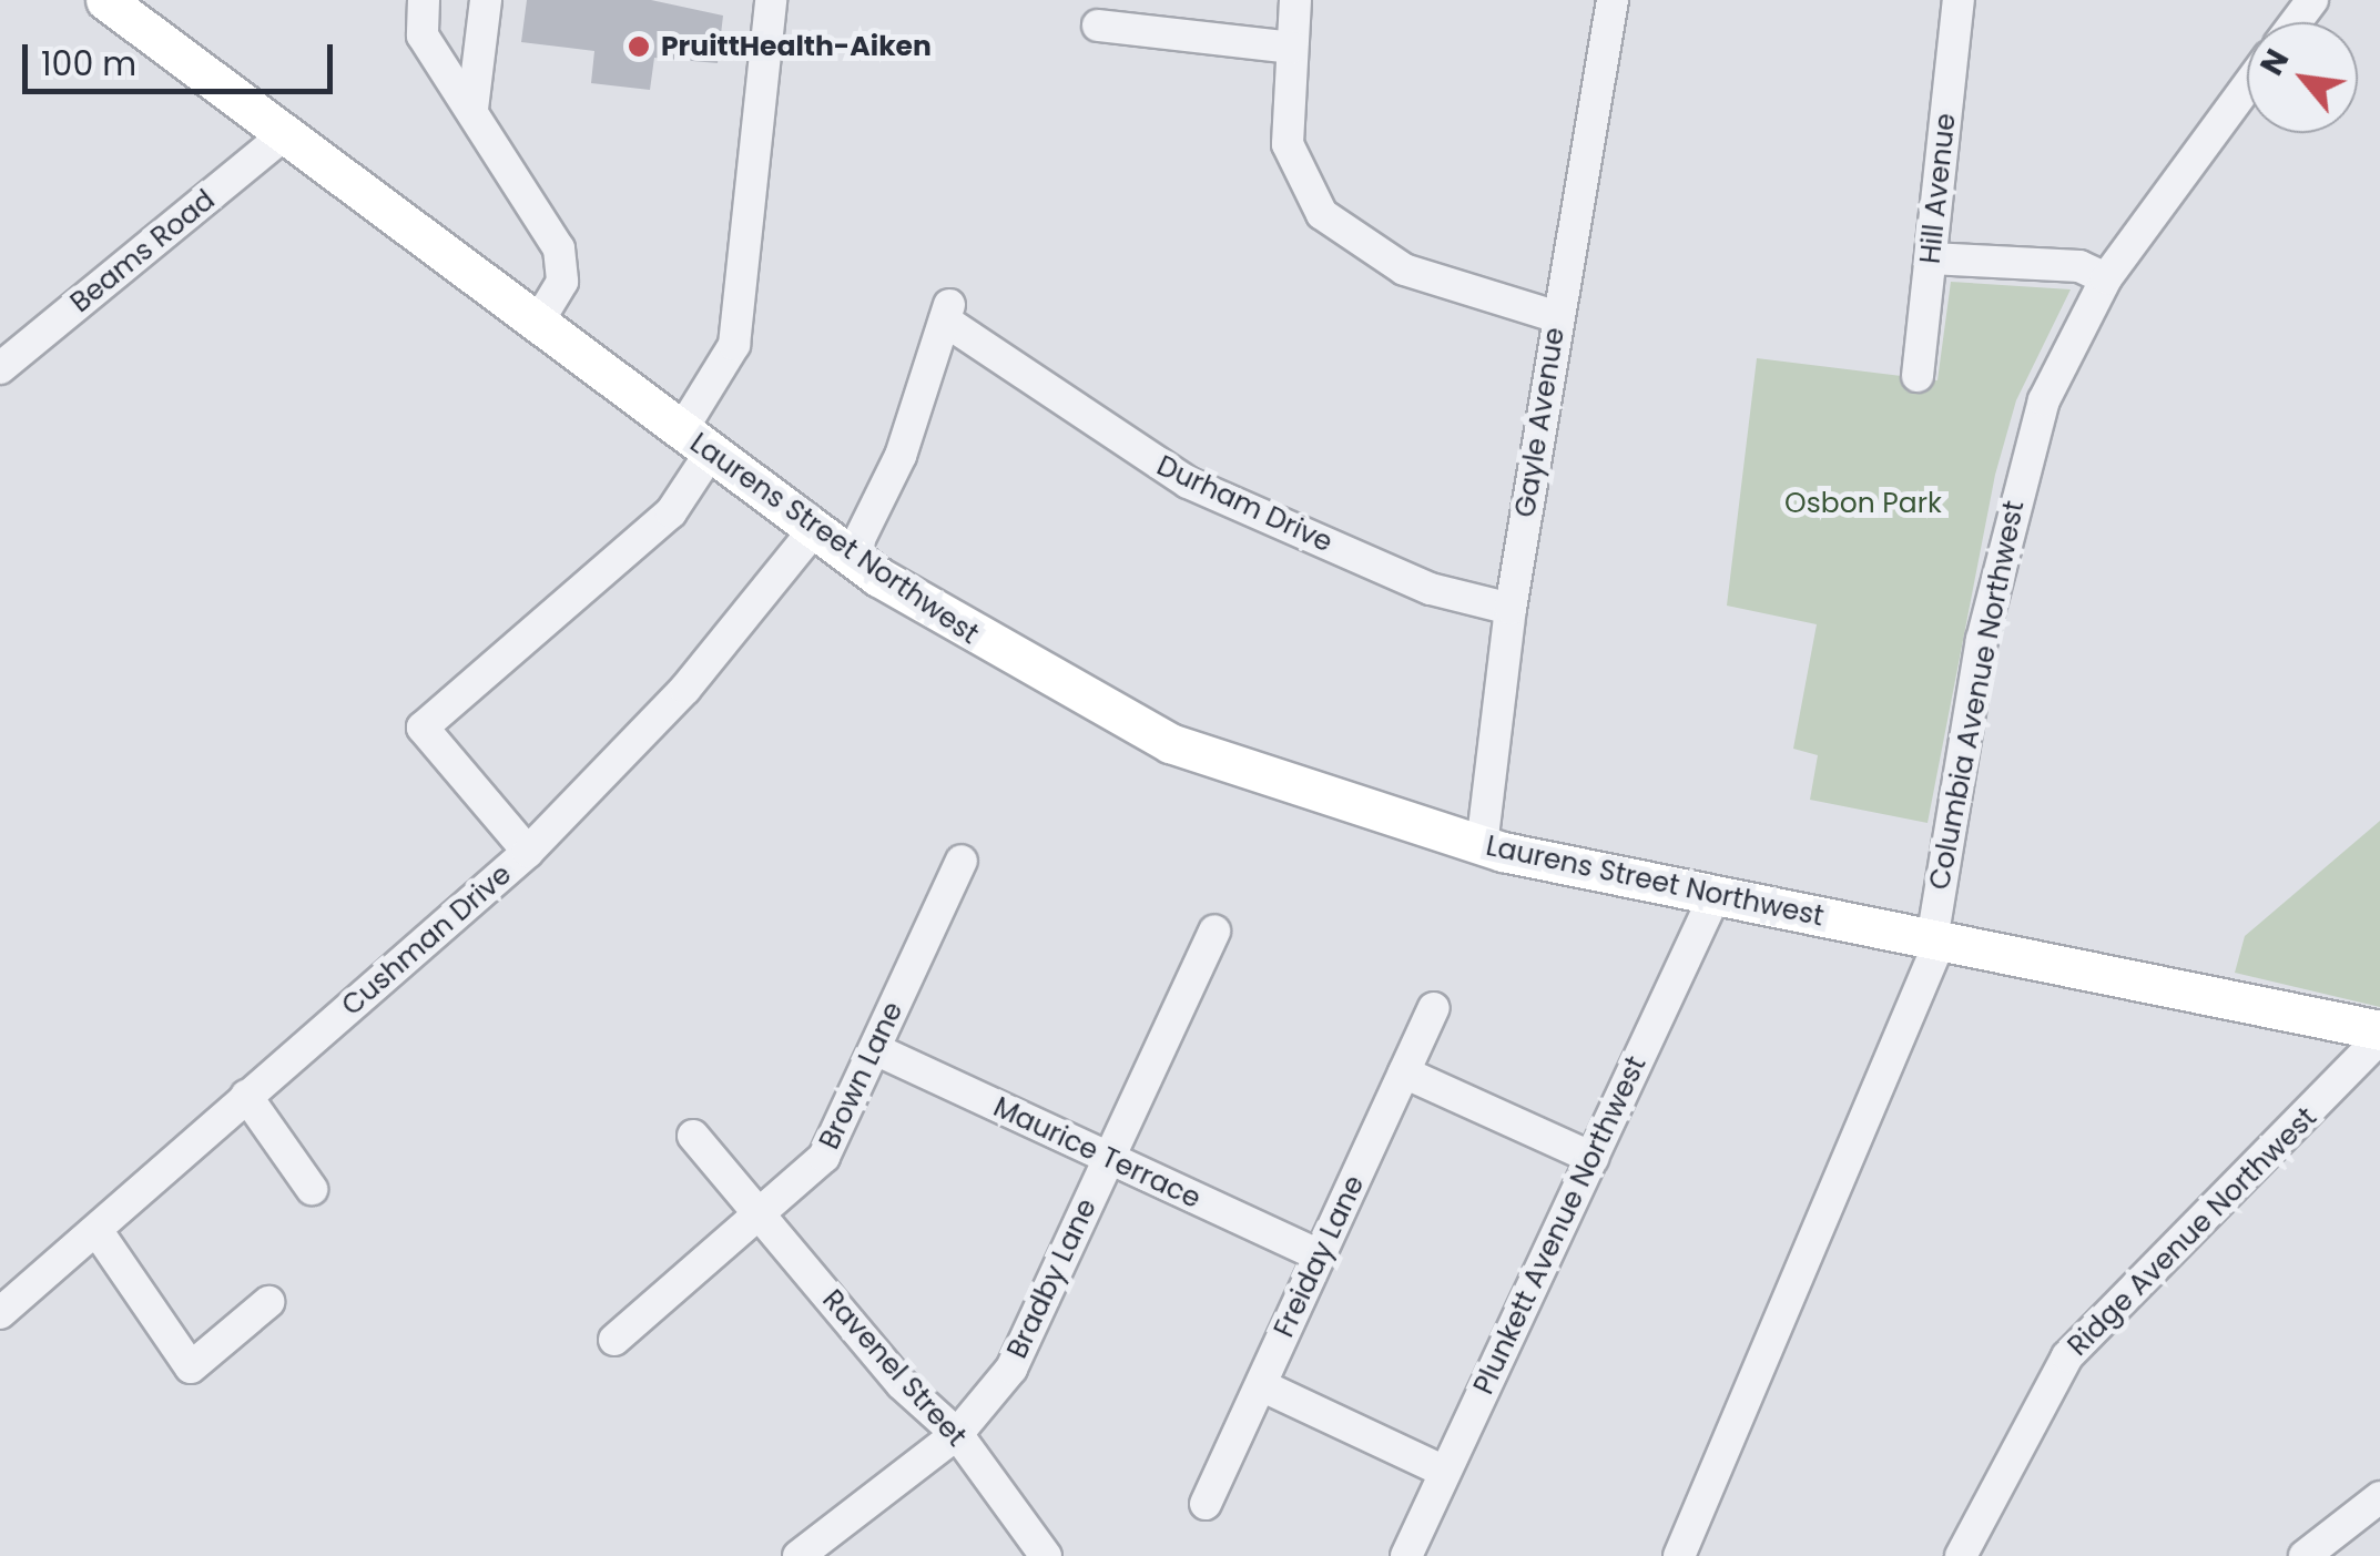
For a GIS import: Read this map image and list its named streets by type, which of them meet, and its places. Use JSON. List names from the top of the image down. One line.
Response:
{"streets":{"main road":["Laurens Street Northwest"],"street":["Hill Avenue","Beams Road","Gayle Avenue","Durham Drive","Columbia Avenue Northwest","Cushman Drive","Brown Lane","Maurice Terrace","Plunkett Avenue Northwest","Ridge Avenue Northwest","Freiday Lane","Bradby Lane","Ravenel Street"]},"crossings":[["Beams Road","Laurens Street Northwest"],["Gayle Avenue","Durham Drive"],["Gayle Avenue","Laurens Street Northwest"],["Durham Drive","Laurens Street Northwest"],["Laurens Street Northwest","Columbia Avenue Northwest"],["Laurens Street Northwest","Cushman Drive"],["Laurens Street Northwest","Plunkett Avenue Northwest"],["Laurens Street Northwest","Ridge Avenue Northwest"],["Brown Lane","Maurice Terrace"],["Brown Lane","Ravenel Street"],["Maurice Terrace","Freiday Lane"],["Maurice Terrace","Bradby Lane"],["Bradby Lane","Ravenel Street"]],"parks":["Osbon Park"],"places":["PruittHealth-Aiken"],"scale_bar":"100 m","north":"top left"}
